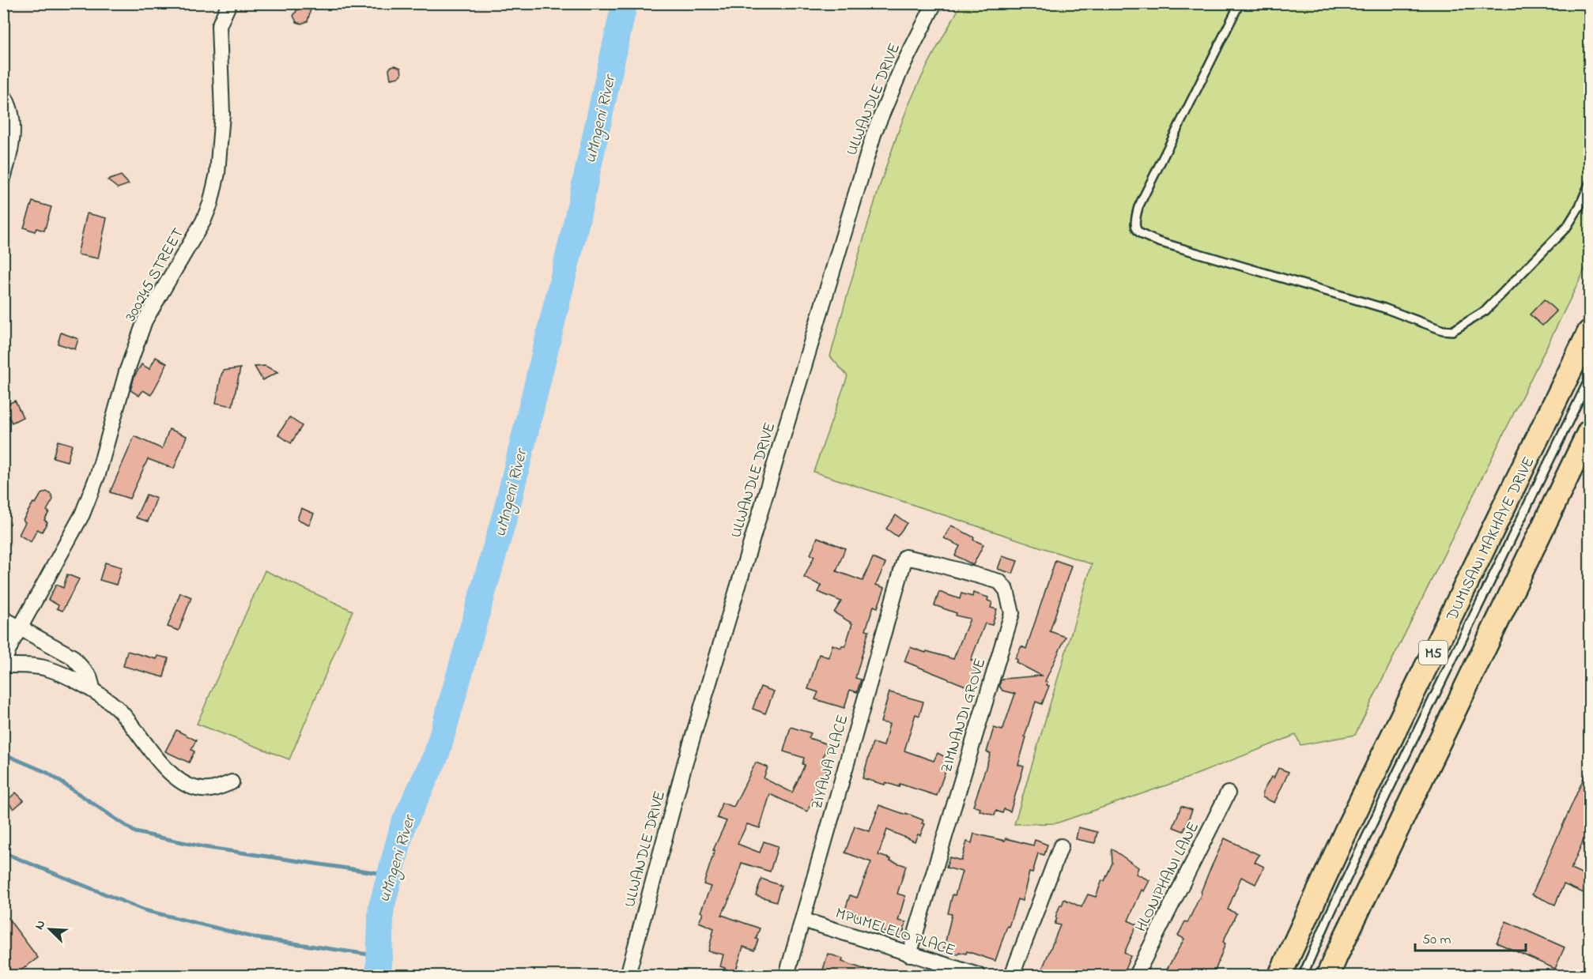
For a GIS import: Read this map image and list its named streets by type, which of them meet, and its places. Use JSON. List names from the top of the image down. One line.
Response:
{"streets":{"main road":["DUMISANI MAKHAYE DRIVE","M5"],"street":["ULWANDLE DRIVE","300245 STREET","ZIMNANDI GROVE","ZIYAWA PLACE","HLONIPHANI LANE","MPUMELELO PLACE"]},"crossings":[["ZIMNANDI GROVE","ZIYAWA PLACE"],["ZIMNANDI GROVE","MPUMELELO PLACE"],["ZIYAWA PLACE","MPUMELELO PLACE"]],"water":["uMngeni River"],"scale_bar":"50 m","north":"top left"}
